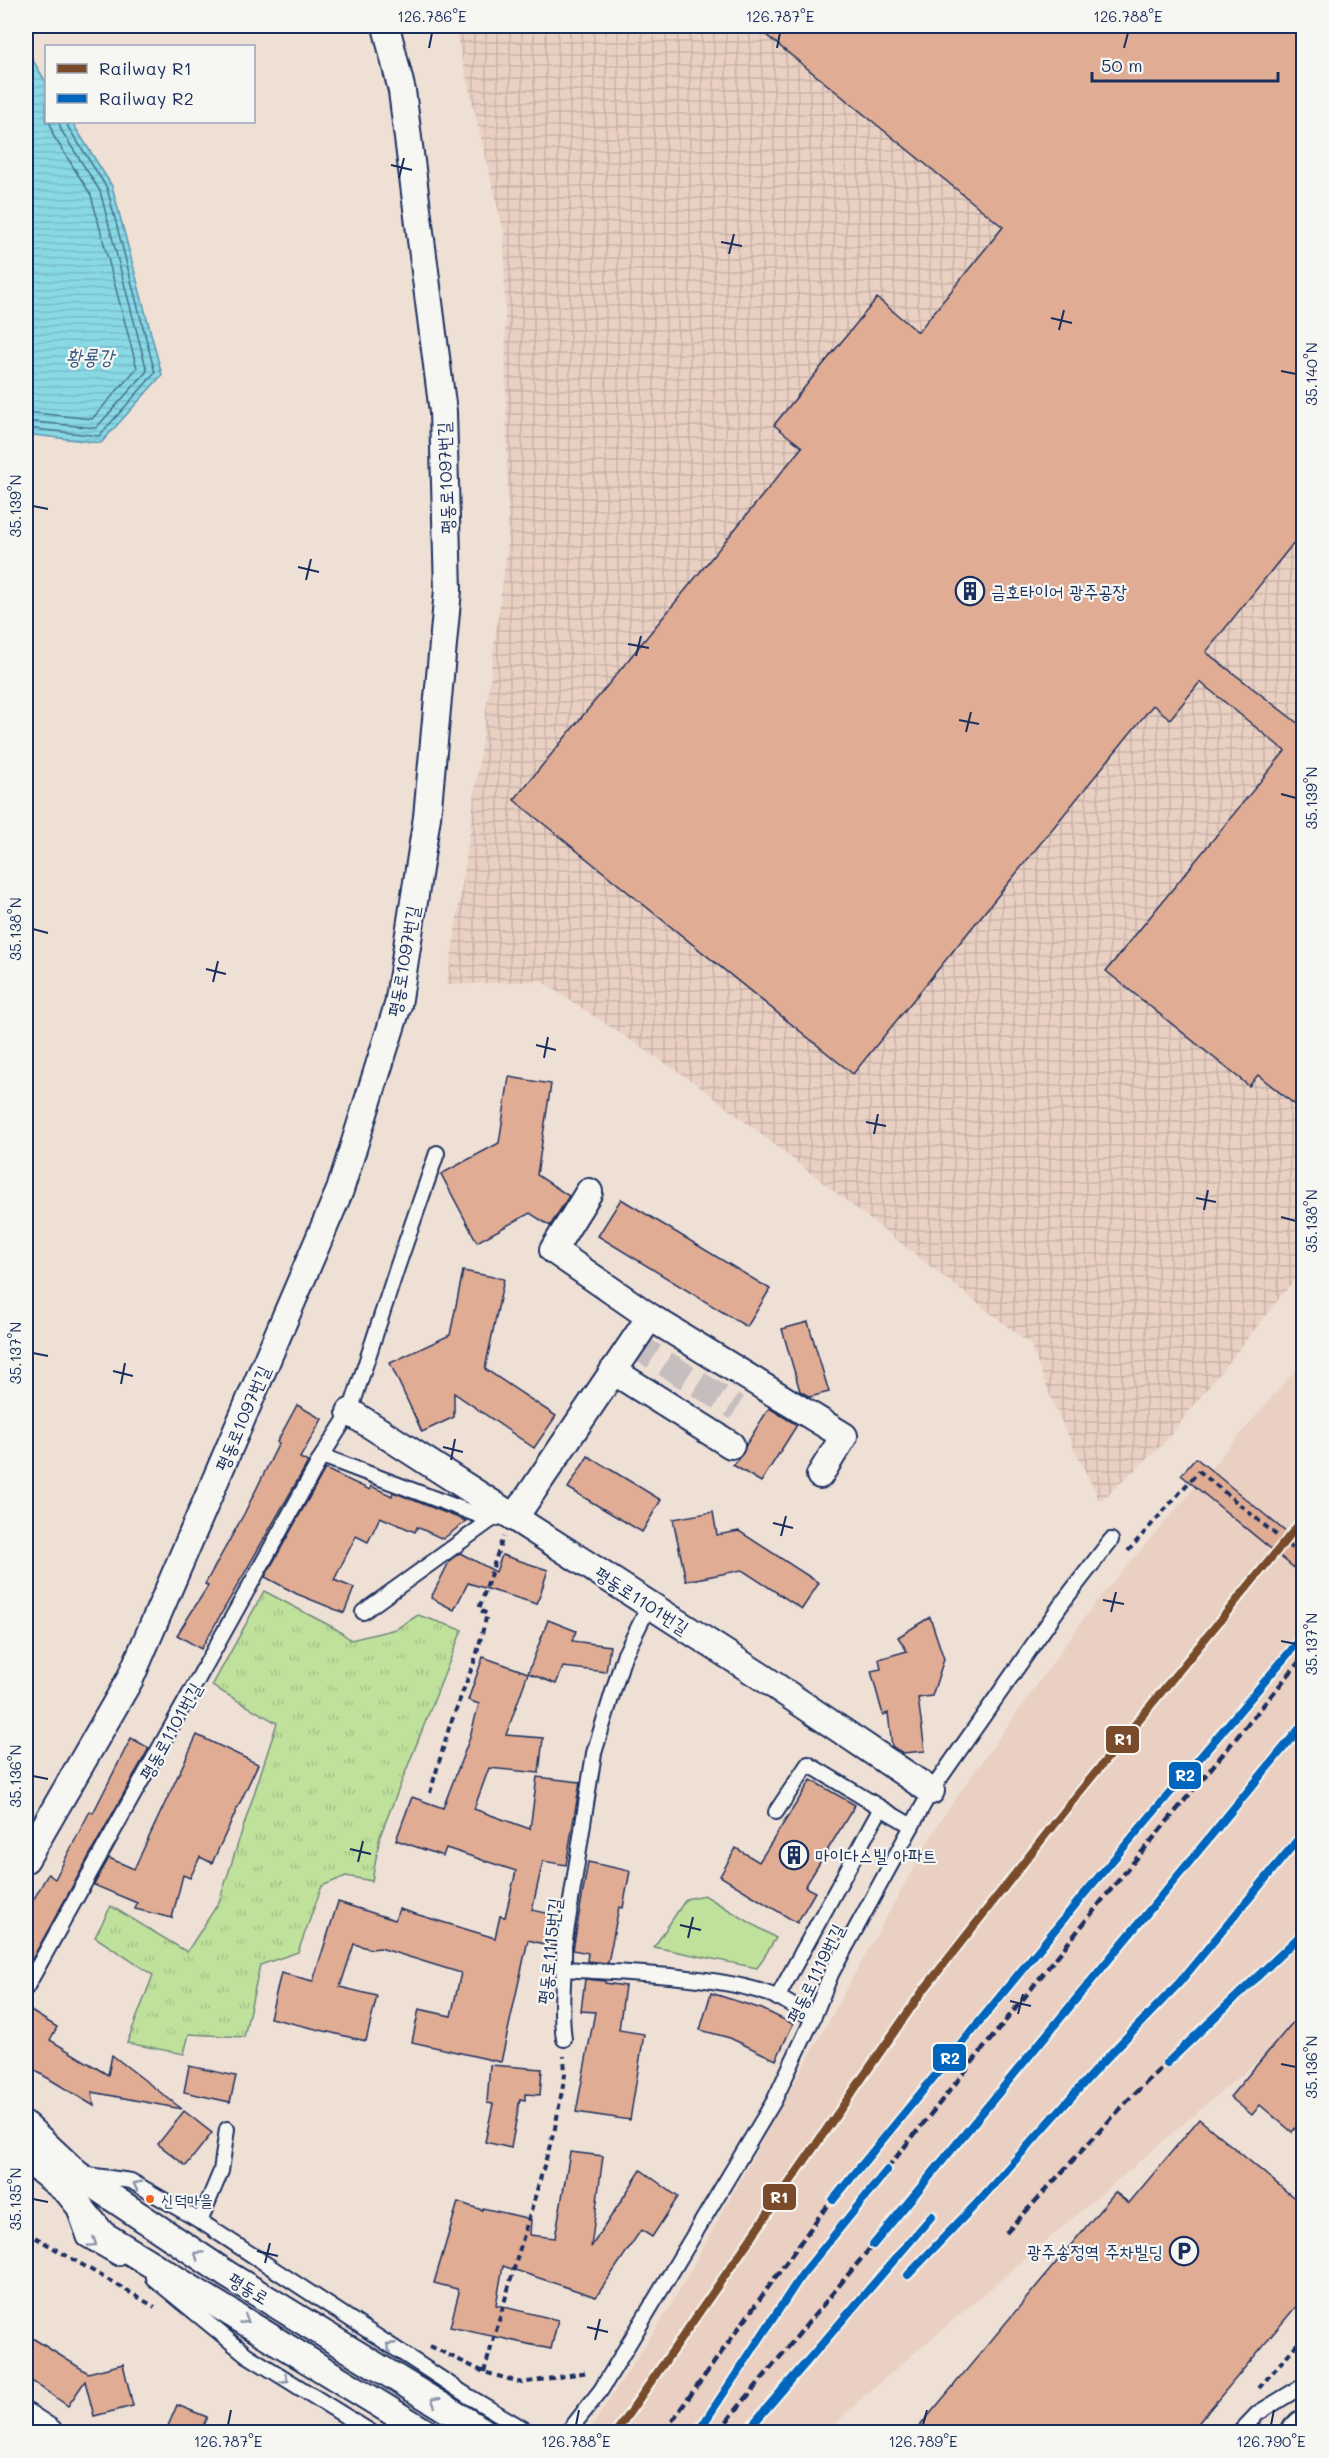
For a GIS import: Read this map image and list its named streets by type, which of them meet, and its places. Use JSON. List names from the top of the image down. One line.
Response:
{"streets":{"street":["평동로1097번길","평동로1101번길","평동로"],"lane":["평동로1115번길","평동로1119번길"]},"crossings":[["평동로1101번길","평동로1115번길"],["평동로1101번길","평동로1119번길"]],"water":["황룡강"],"places":{"building":["금호타이어 광주공장","마이다스빌 아파트"],"other":["신덕마을"],"parking":["광주송정역 주차빌딩"]},"lines":["rail line R1","rail line R2"],"legend":["Railway R1","Railway R2"],"scale_bar":"50 m","coordinates":["126.786°E","126.787°E","126.788°E","35.140°N","35.139°N","35.138°N","35.137°N","35.136°N","35.135°N","126.789°E","126.790°E"]}
